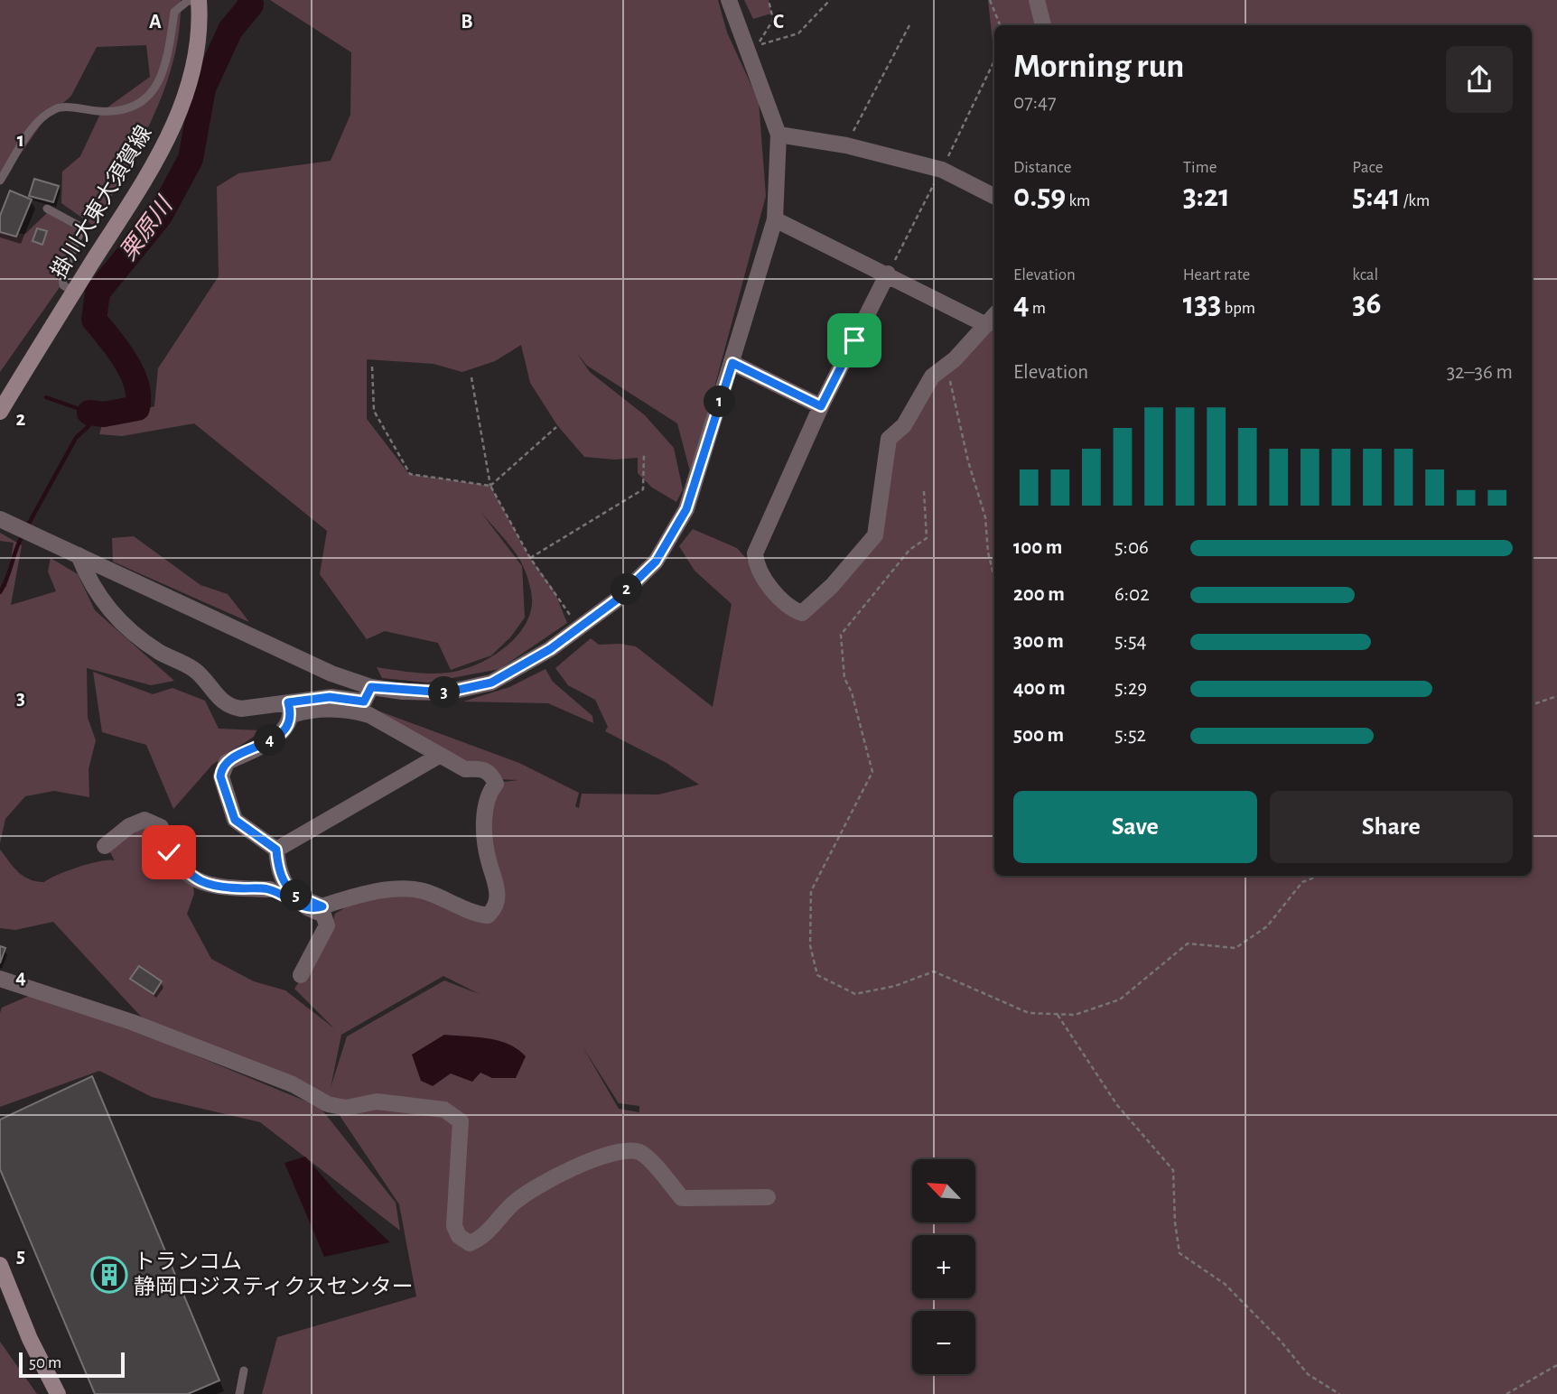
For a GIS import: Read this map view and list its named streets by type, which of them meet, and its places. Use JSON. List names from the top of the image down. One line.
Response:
{"streets":{"main road":["掛川大東大須賀線"]},"water":["栗原川"],"places":{"building":["トランコム 静岡ロジスティクスセンター"]},"scale_bar":"50 m","north":"top left","page":{"heading":["Morning run","07:47"],"stats":[["Distance","0.59 km"],["Time","3:21"],["Pace","5:41 /km"],["Elevation","4 m"],["Heart rate","133 bpm"],["kcal","36"]],"chart":["Elevation","32–36 m"],"pins":["1","2","3","4","5"],"list":[{"name":"100 m","note":"5:06"},{"name":"200 m","note":"6:02"},{"name":"300 m","note":"5:54"},{"name":"400 m","note":"5:29"},{"name":"500 m","note":"5:52"}],"buttons":["Save","Share"],"map_buttons":["+","−"],"scale":"50 m"},"grid":{"columns":["A","B","C"],"rows":["1","2","3","4","5"]}}
